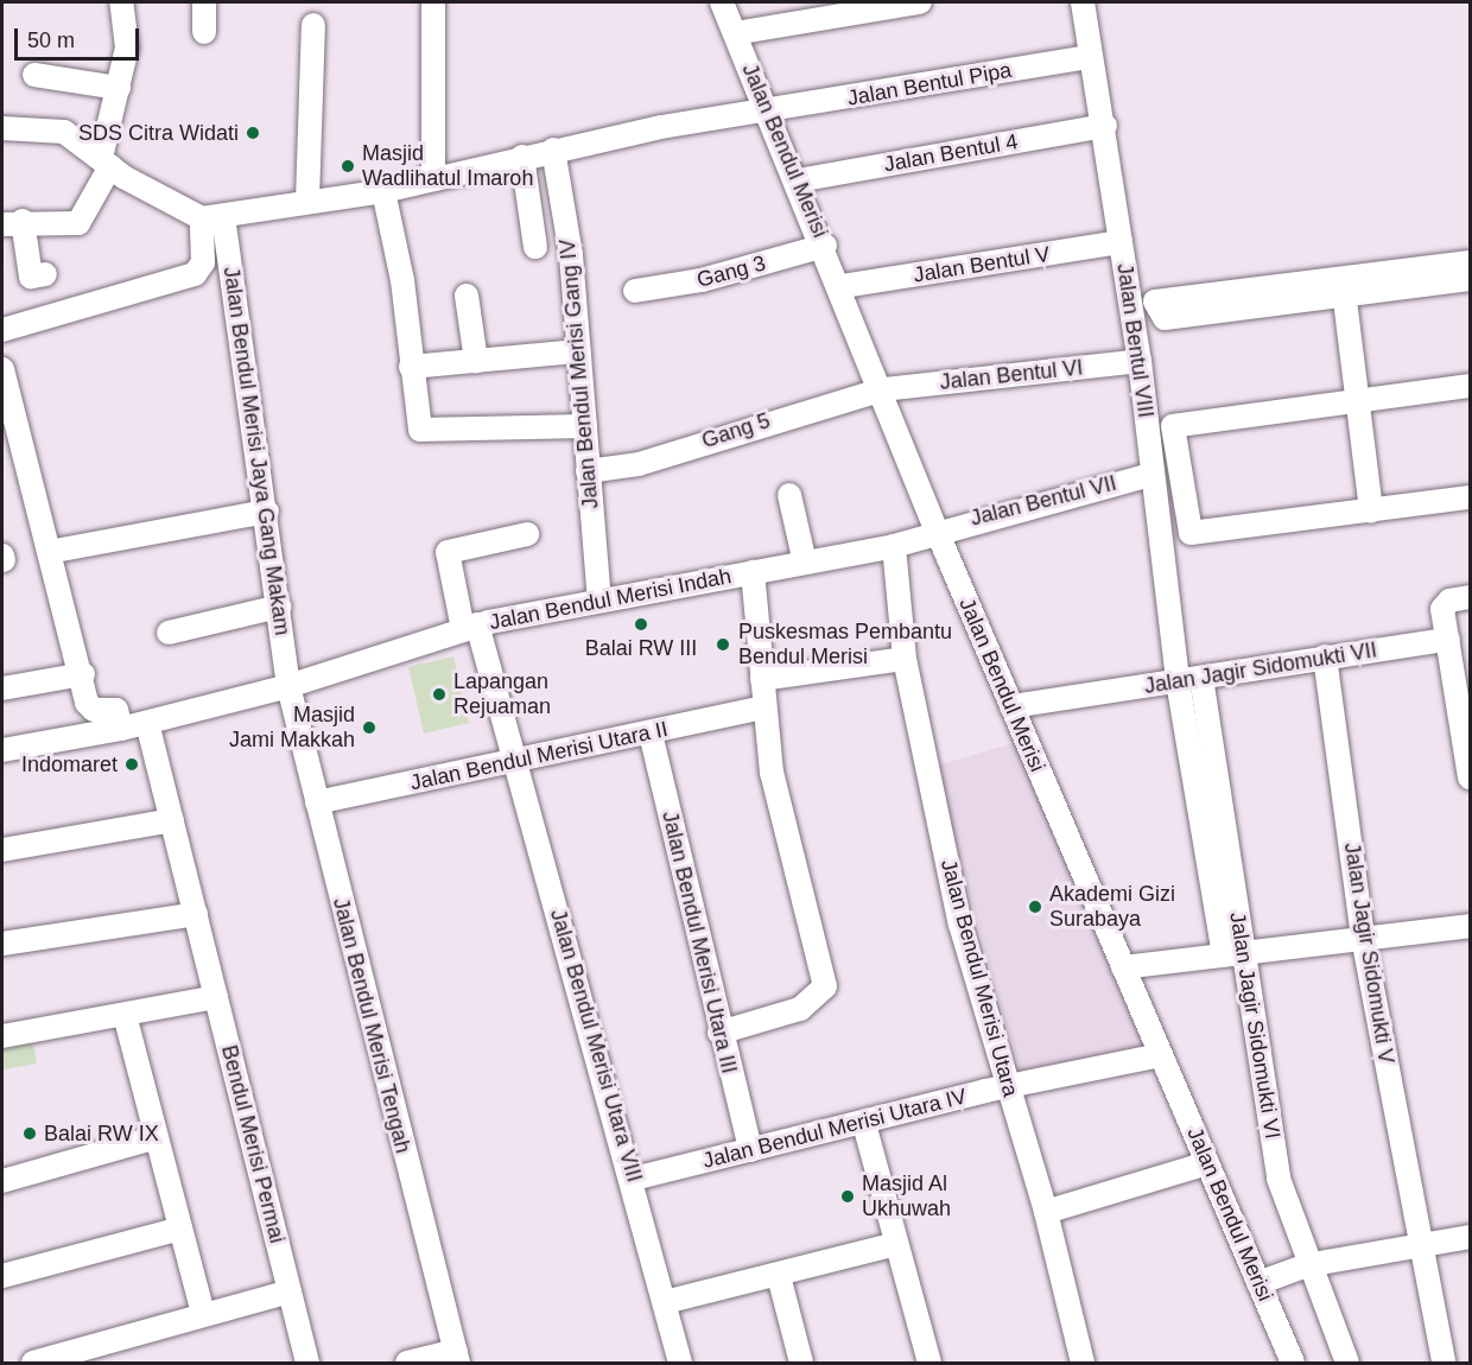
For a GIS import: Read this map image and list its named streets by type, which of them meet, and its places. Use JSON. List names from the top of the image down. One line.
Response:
{"streets":{"street":["Jalan Bentul Pipa","Jalan Bendul Merisi","Jalan Bentul 4","Jalan Bentul V","Gang 3","Jalan Bentul VIII","Jalan Bendul Merisi Gang IV","Jalan Bentul VI","Gang 5","Jalan Bendul Merisi Jaya Gang Makam","Jalan Bentul VII","Jalan Bendul Merisi Indah","Jalan Jagir Sidomukti VII","Jalan Bendul Merisi Utara II","Jalan Bendul Merisi Utara III","Jalan Jagir Sidomukti V","Jalan Bendul Merisi Utara","Jalan Bendul Merisi Tengah","Jalan Jagir Sidomukti VI","Jalan Bendul Merisi Utara VIII","Jalan Bendul Merisi Utara IV","Bendul Merisi Permai"]},"crossings":[["Jalan Bentul Pipa","Jalan Bendul Merisi"],["Jalan Bentul Pipa","Jalan Bentul VIII"],["Jalan Bentul Pipa","Jalan Bendul Merisi Gang IV"],["Jalan Bentul Pipa","Jalan Bendul Merisi Jaya Gang Makam"],["Jalan Bendul Merisi","Jalan Bentul 4"],["Jalan Bendul Merisi","Jalan Bentul V"],["Jalan Bendul Merisi","Gang 3"],["Jalan Bendul Merisi","Jalan Bentul VI"],["Jalan Bendul Merisi","Gang 5"],["Jalan Bendul Merisi","Jalan Bentul VII"],["Jalan Bendul Merisi","Jalan Bendul Merisi Indah"],["Jalan Bendul Merisi","Jalan Jagir Sidomukti VII"],["Jalan Bendul Merisi","Jalan Bendul Merisi Utara IV"],["Jalan Bentul 4","Jalan Bentul VIII"],["Jalan Bentul V","Jalan Bentul VIII"],["Jalan Bentul VIII","Jalan Bentul VI"],["Jalan Bentul VIII","Jalan Bentul VII"],["Jalan Bentul VIII","Jalan Jagir Sidomukti VII"],["Jalan Bentul VIII","Jalan Jagir Sidomukti VI"],["Jalan Bendul Merisi Gang IV","Gang 5"],["Jalan Bendul Merisi Gang IV","Jalan Bendul Merisi Indah"],["Jalan Bentul VI","Gang 5"],["Jalan Bendul Merisi Jaya Gang Makam","Jalan Bendul Merisi Indah"],["Jalan Bendul Merisi Jaya Gang Makam","Jalan Bendul Merisi Tengah"],["Jalan Bentul VII","Jalan Bendul Merisi Indah"],["Jalan Bendul Merisi Indah","Jalan Bendul Merisi Utara"],["Jalan Bendul Merisi Indah","Jalan Bendul Merisi Tengah"],["Jalan Bendul Merisi Indah","Jalan Bendul Merisi Utara VIII"],["Jalan Bendul Merisi Indah","Bendul Merisi Permai"],["Jalan Jagir Sidomukti VII","Jalan Jagir Sidomukti V"],["Jalan Jagir Sidomukti VII","Jalan Jagir Sidomukti VI"],["Jalan Bendul Merisi Utara II","Jalan Bendul Merisi Utara III"],["Jalan Bendul Merisi Utara II","Jalan Bendul Merisi Tengah"],["Jalan Bendul Merisi Utara II","Jalan Bendul Merisi Utara VIII"],["Jalan Bendul Merisi Utara III","Jalan Bendul Merisi Utara IV"],["Jalan Bendul Merisi Utara","Jalan Bendul Merisi Utara IV"],["Jalan Bendul Merisi Utara VIII","Jalan Bendul Merisi Utara IV"]],"places":["SDS Citra Widati","Masjid Wadlihatul Imaroh","Balai RW III","Puskesmas Pembantu Bendul Merisi","Lapangan Rejuaman","Masjid Jami Makkah","Indomaret","Akademi Gizi Surabaya","Balai RW IX","Masjid Al Ukhuwah"],"scale_bar":"50 m"}
